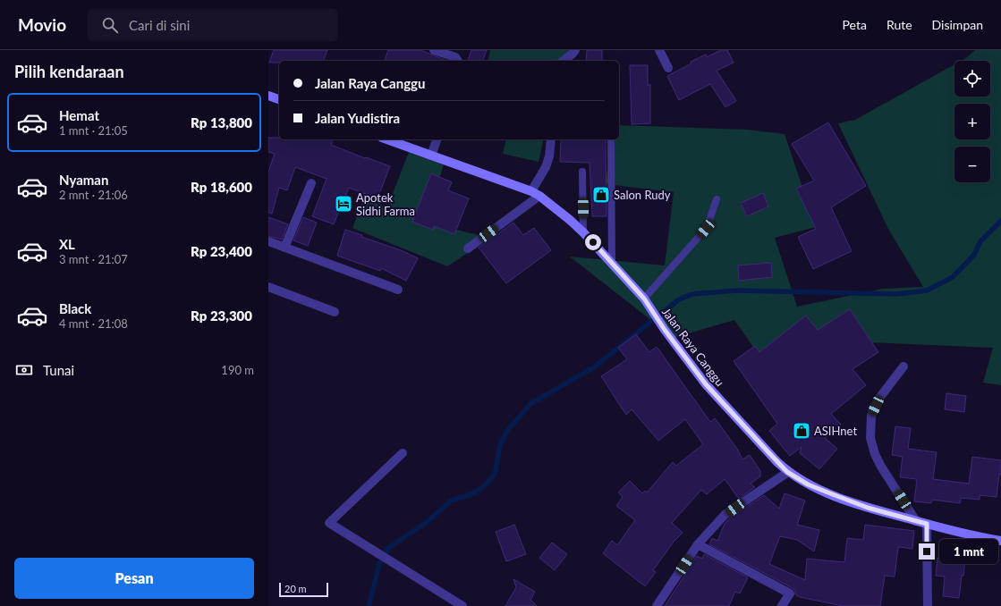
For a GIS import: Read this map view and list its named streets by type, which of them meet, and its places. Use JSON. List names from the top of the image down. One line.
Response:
{"streets":{"main road":["Jalan Raya Canggu"]},"places":{"shop":["Salon Rudy","ASIHnet"],"hotel":["Apotek Sidhi Farma"]},"scale_bar":"20 m","page":{"header":"Movio","search":"Cari di sini","nav":["Peta","Rute","Disimpan"],"heading":"Pilih kendaraan","map_buttons":["+","−"],"banner":["Jalan Raya Canggu","Jalan Yudistira"],"list":[{"name":"Hemat","note":"1 mnt · 21:05","value":"Rp 13,800"},{"name":"Nyaman","note":"2 mnt · 21:06","value":"Rp 18,600"},{"name":"XL","note":"3 mnt · 21:07","value":"Rp 23,400"},{"name":"Black","note":"4 mnt · 21:08","value":"Rp 23,300"}],"pay":["Tunai","190 m"],"bubble":"1 mnt","buttons":"Pesan","scale":"20 m"}}
